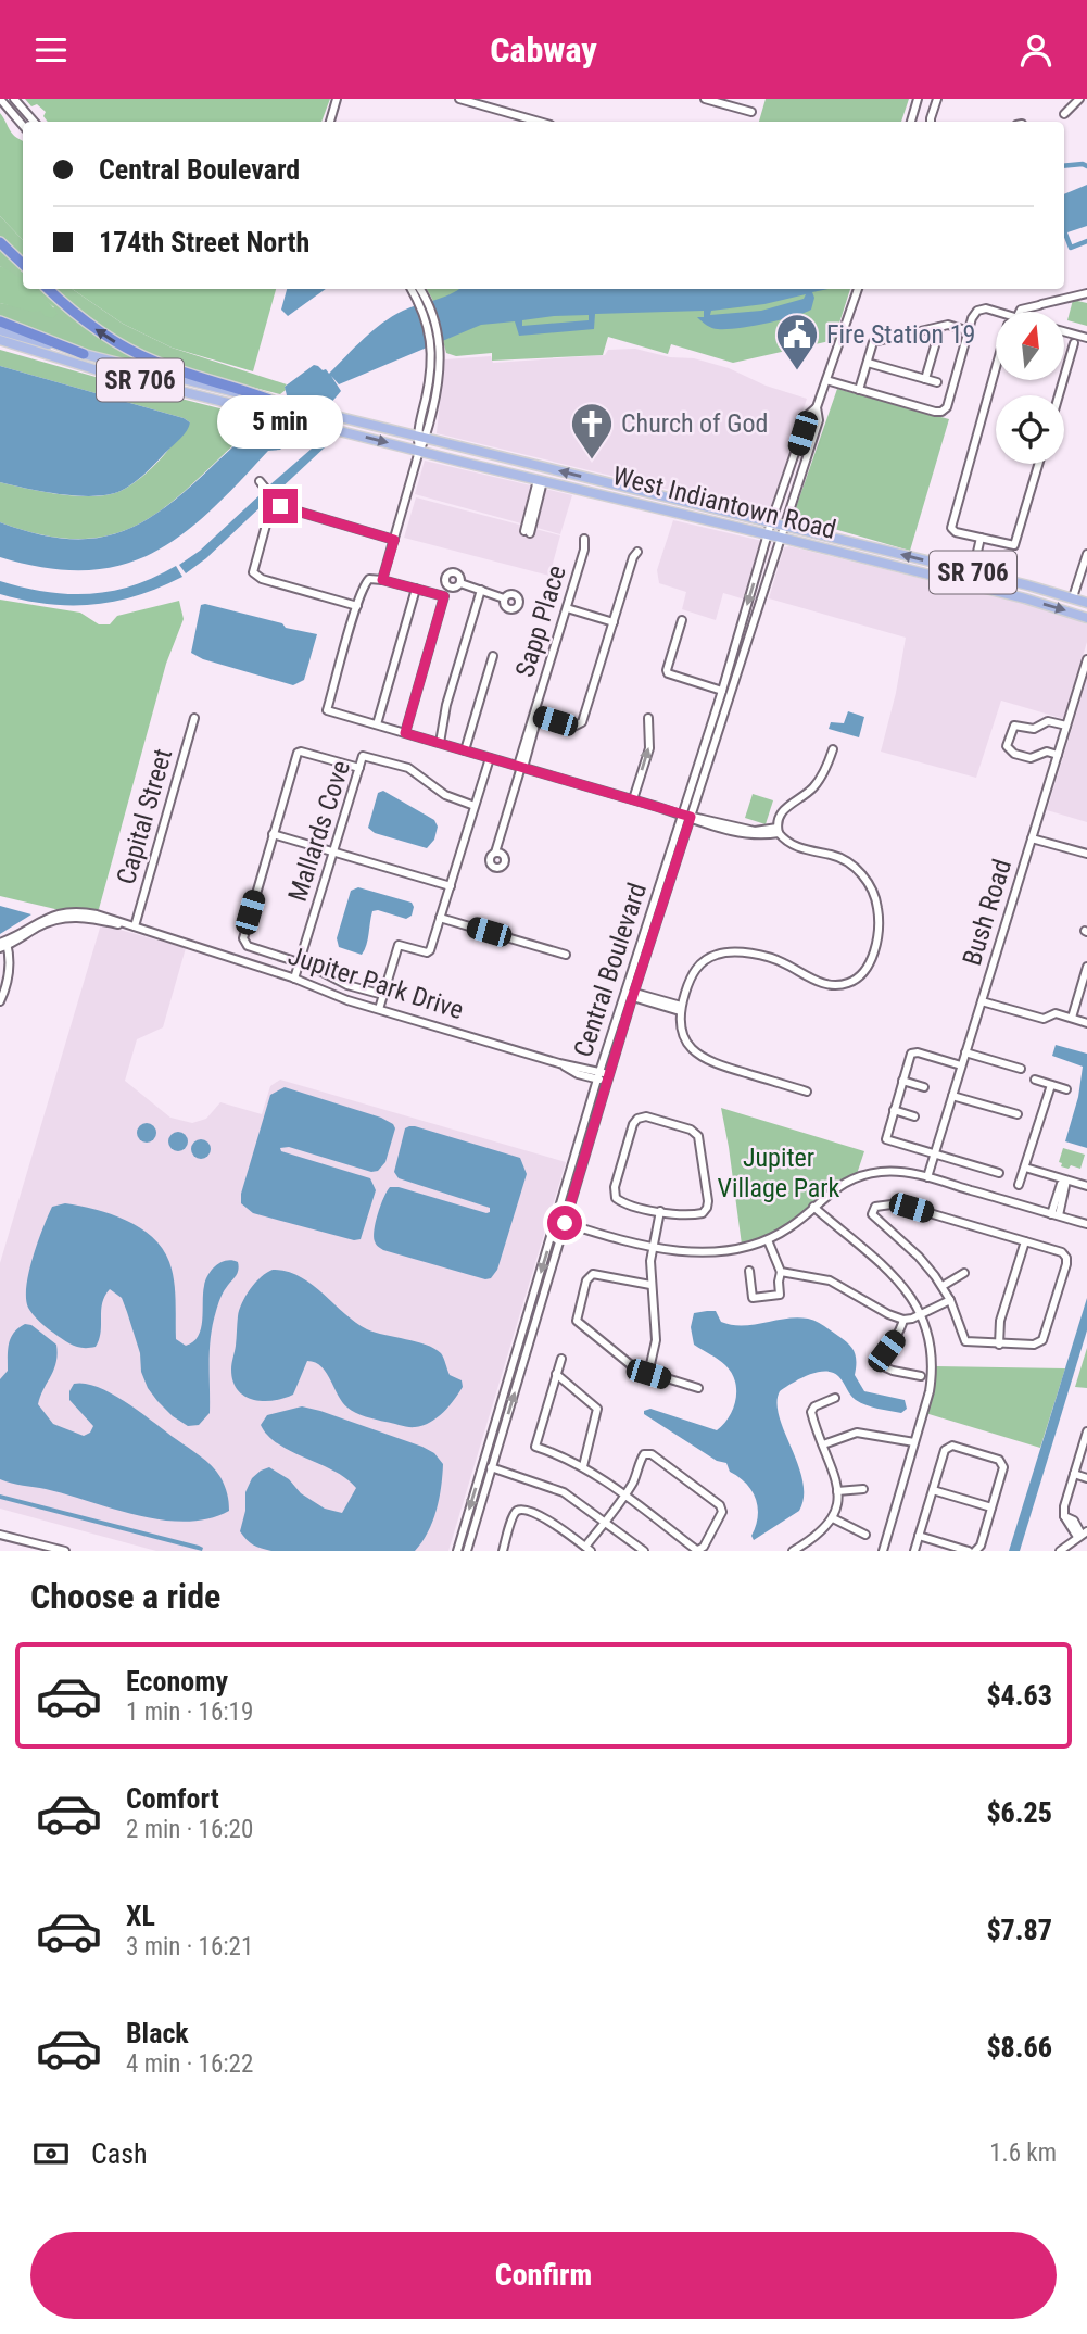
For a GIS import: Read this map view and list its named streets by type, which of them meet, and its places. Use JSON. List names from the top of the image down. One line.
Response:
{"streets":{"main road":["SR 706","West Indiantown Road"],"street":["Sapp Place","Capital Street","Mallards Cove","Bush Road","Central Boulevard","Jupiter Park Drive"]},"crossings":[["SR 706","West Indiantown Road"],["West Indiantown Road","Central Boulevard"],["Capital Street","Jupiter Park Drive"],["Mallards Cove","Jupiter Park Drive"],["Central Boulevard","Jupiter Park Drive"]],"parks":["Jupiter Village Park"],"places":{"public building":["Fire Station 19"],"church":["Church of God"]},"north":"top","page":{"header":"Cabway","banner":["Central Boulevard","174th Street North"],"bubble":"5 min","heading":"Choose a ride","list":[{"name":"Economy","note":"1 min · 16:19","value":"$4.63"},{"name":"Comfort","note":"2 min · 16:20","value":"$6.25"},{"name":"XL","note":"3 min · 16:21","value":"$7.87"},{"name":"Black","note":"4 min · 16:22","value":"$8.66"}],"pay":["Cash","1.6 km"],"buttons":"Confirm"}}
